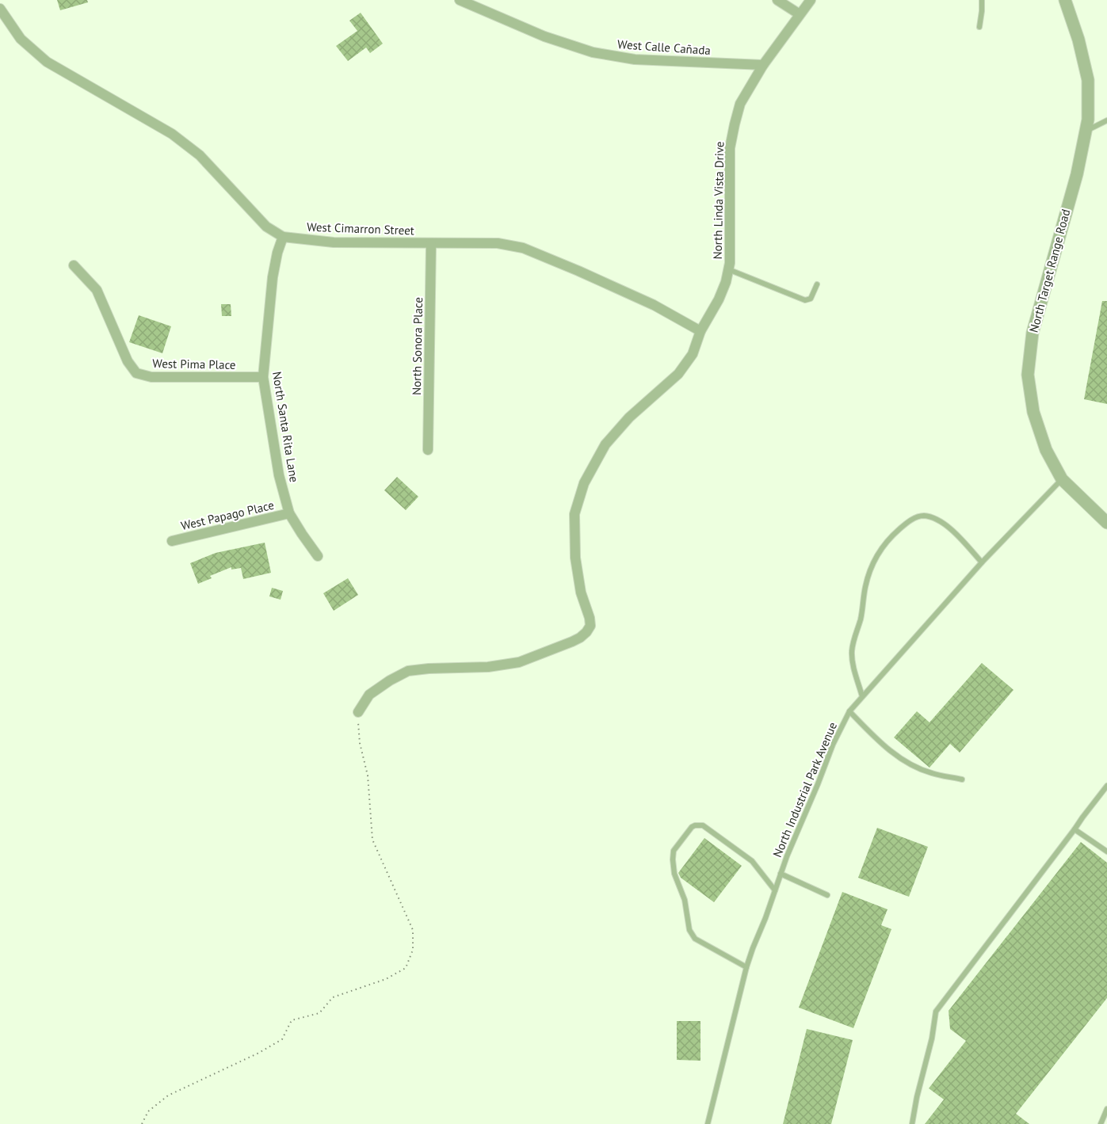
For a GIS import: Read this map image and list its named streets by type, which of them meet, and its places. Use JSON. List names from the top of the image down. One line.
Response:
{"streets":{"street":["West Calle Cañada","North Linda Vista Drive","West Cimarron Street","North Target Range Road","North Sonora Place","West Pima Place","North Santa Rita Lane","West Papago Place"],"lane":["North Industrial Park Avenue"]},"crossings":[["West Calle Cañada","North Linda Vista Drive"],["North Linda Vista Drive","West Cimarron Street"],["West Cimarron Street","North Sonora Place"],["West Cimarron Street","North Santa Rita Lane"],["North Target Range Road","North Industrial Park Avenue"],["West Pima Place","North Santa Rita Lane"],["North Santa Rita Lane","West Papago Place"]]}
